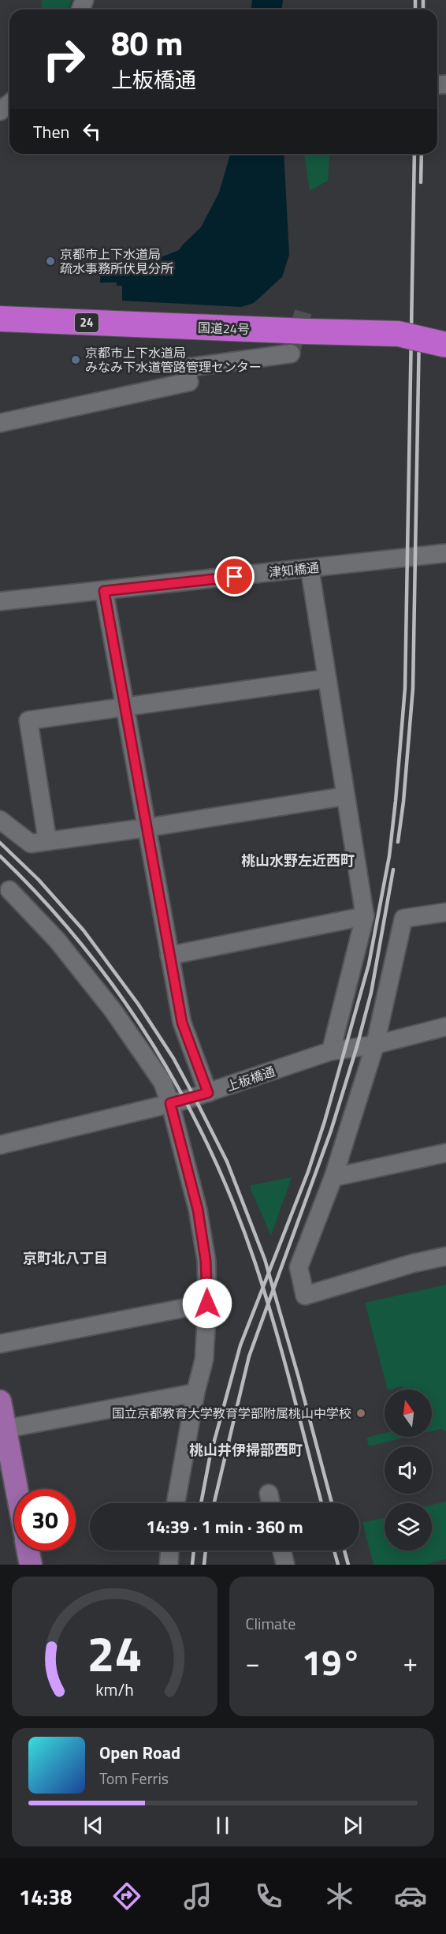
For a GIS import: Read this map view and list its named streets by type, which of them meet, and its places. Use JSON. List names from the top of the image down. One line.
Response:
{"streets":{"highway":["24","国道24号"],"street":["津知橋通","上板橋通"]},"districts":["桃山水野左近西町","京町北八丁目","桃山井伊掃部西町"],"places":["京都市上下水道局 疏水事務所伏見分所","京都市上下水道局 みなみ下水道管路管理センター","国立京都教育大学教育学部附属桃山中学校"],"north":"top","page":{"turn":["80 m","上板橋通"],"then":"Then","limit":"30","trip":"14:39 · 1 min · 360 m","tile":"Climate","heat":["−","19°","+"],"song":["Open Road","Tom Ferris"],"tabs":"14:38","gauge":["24","km/h"]}}
